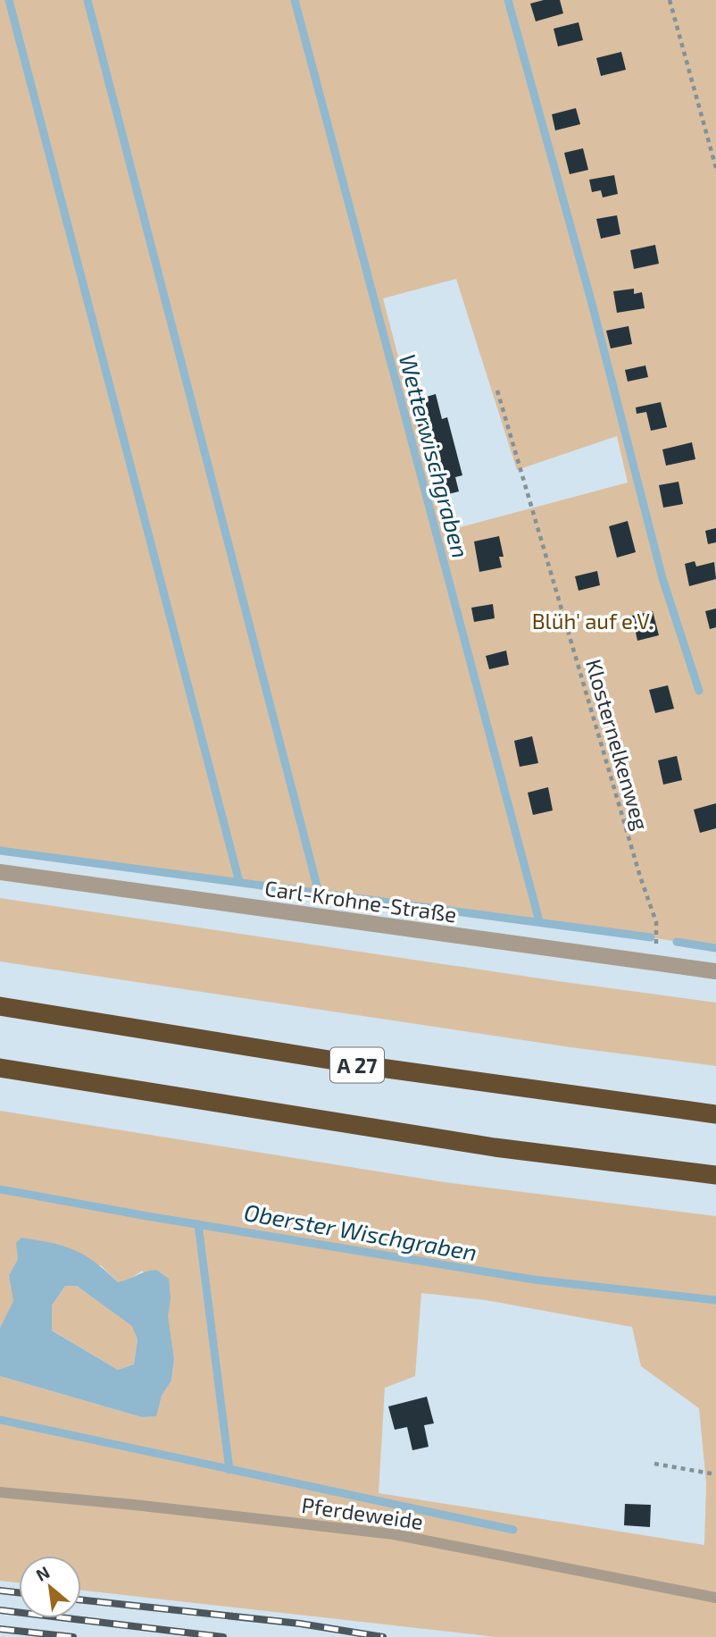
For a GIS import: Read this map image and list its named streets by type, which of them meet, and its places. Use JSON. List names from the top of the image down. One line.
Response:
{"streets":{"highway":["A 27"],"street":["Carl-Krohne-Straße"],"lane":["Pferdeweide"],"path":["Klosternelkenweg"]},"crossings":[["Klosternelkenweg","Carl-Krohne-Straße"]],"water":["Wetterwischgraben","Oberster Wischgraben"],"parks":["Blüh' auf e.V."],"north":"top left"}
